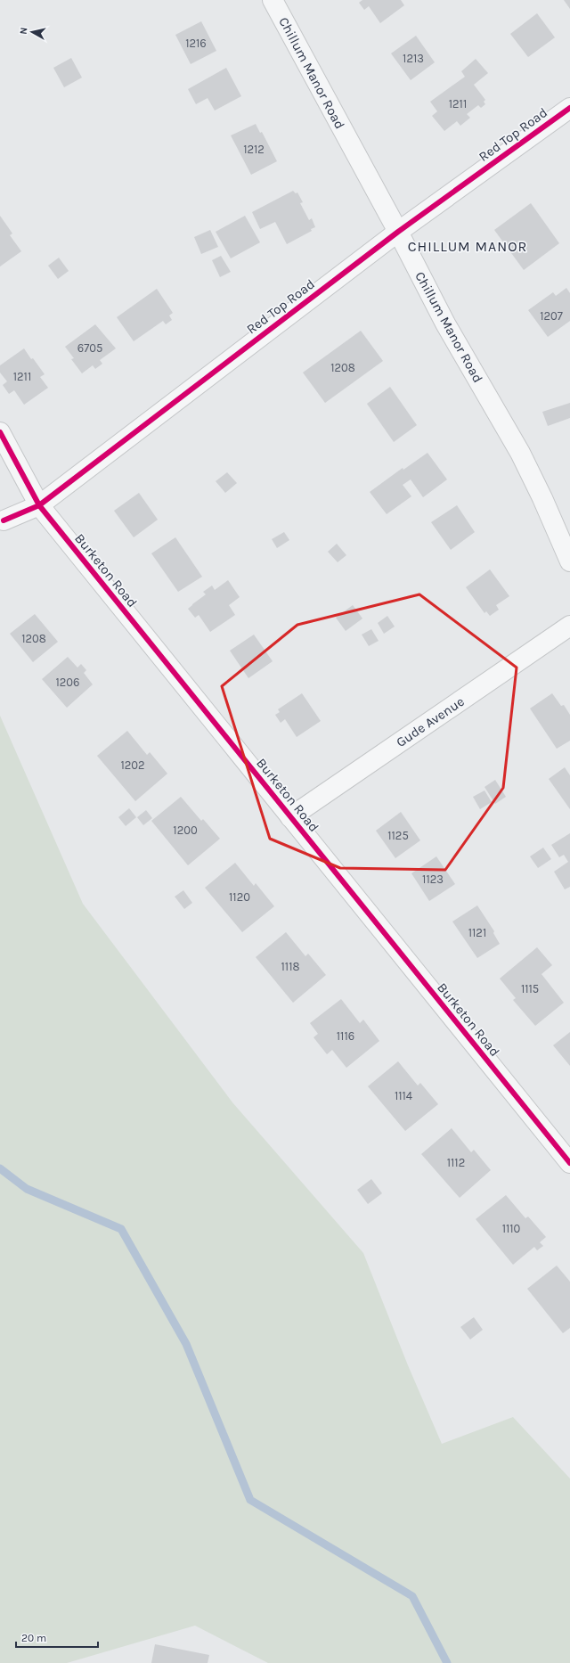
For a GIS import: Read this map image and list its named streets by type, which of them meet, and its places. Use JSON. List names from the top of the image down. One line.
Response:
{"streets":{"street":["Chillum Manor Road","Red Top Road","Burketon Road","Gude Avenue"]},"crossings":[["Chillum Manor Road","Red Top Road"],["Red Top Road","Burketon Road"],["Burketon Road","Gude Avenue"]],"districts":["CHILLUM MANOR"],"house_numbers":["1216","1213","1211","1212","1207","6705","1208","1211","1208","1206","1202","1200","1125","1123","1120","1121","1118","1115","1116","1114","1112","1110"],"scale_bar":"20 m","north":"left"}
